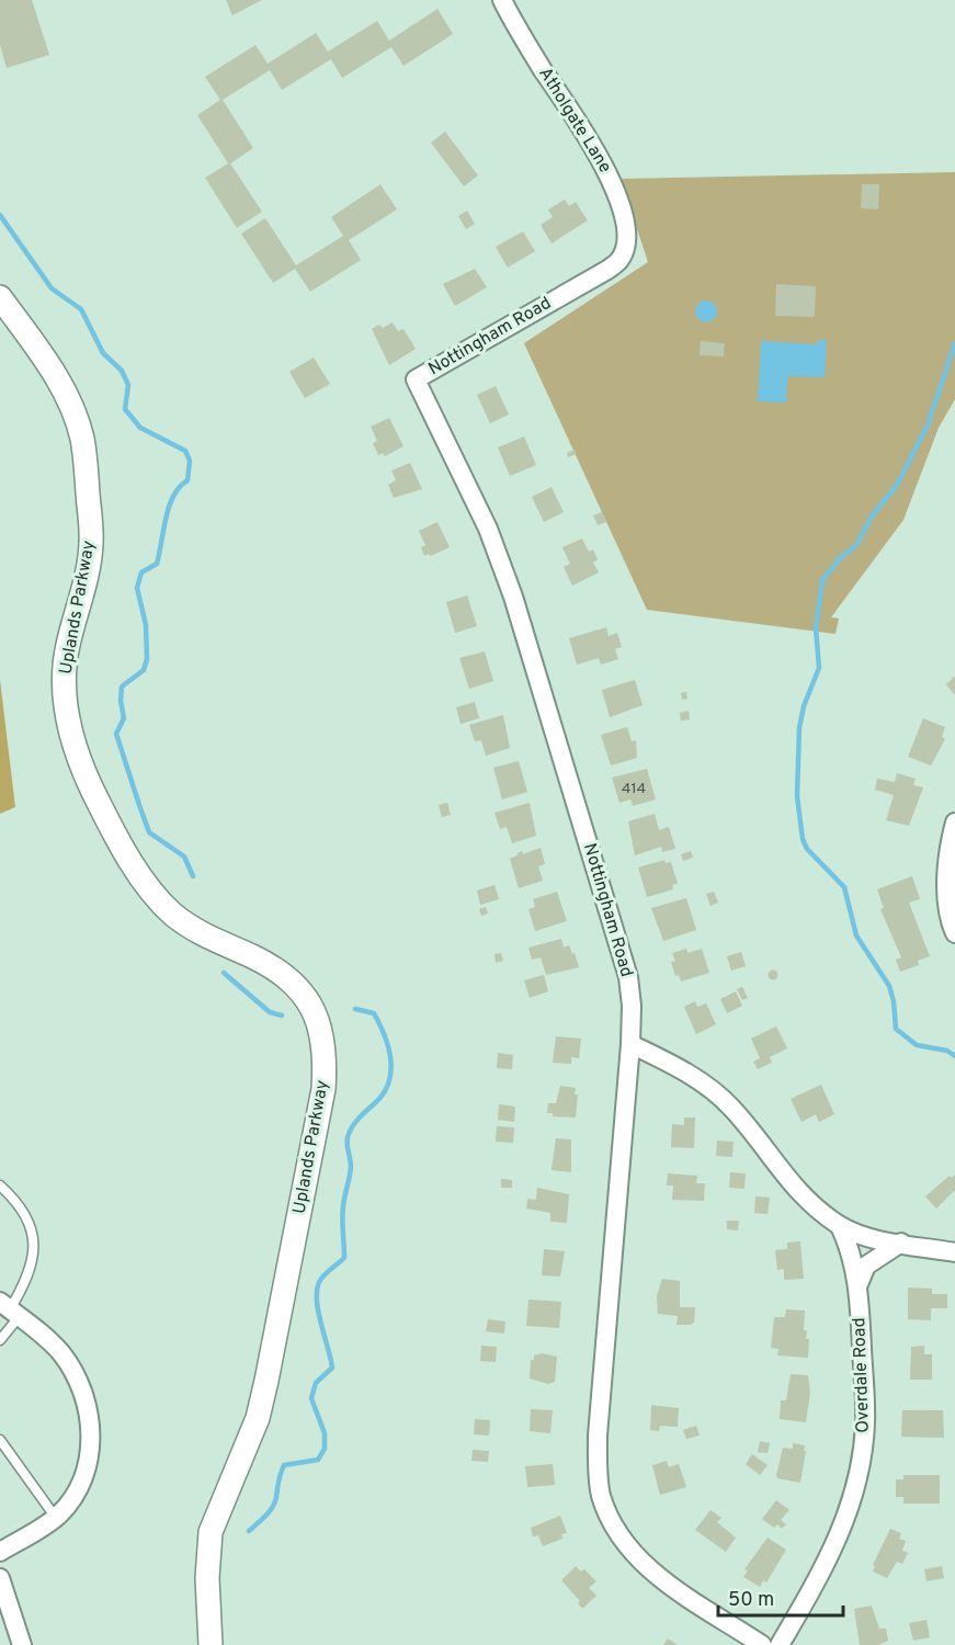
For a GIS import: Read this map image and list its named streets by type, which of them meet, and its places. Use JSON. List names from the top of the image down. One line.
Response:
{"streets":{"street":["Atholgate Lane","Nottingham Road","Uplands Parkway","Overdale Road"]},"crossings":[["Atholgate Lane","Nottingham Road"]],"house_numbers":["414"],"scale_bar":"50 m"}
